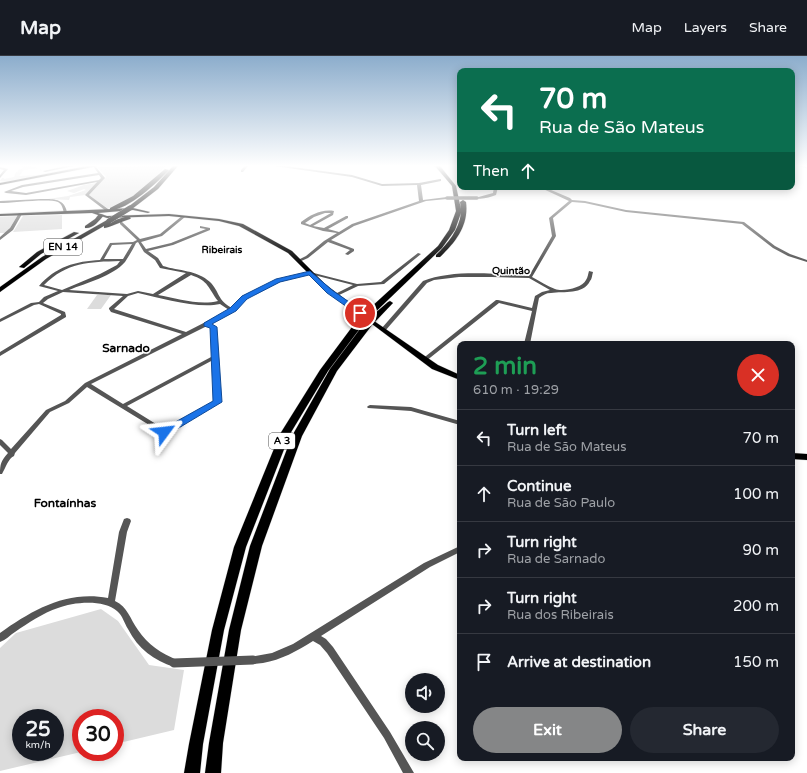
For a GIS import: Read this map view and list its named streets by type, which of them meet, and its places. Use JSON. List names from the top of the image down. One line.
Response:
{"streets":{"highway":["EN 14","A 3"]},"districts":["Ribeirais","Quintão","Sarnado","Fontaínhas"],"page":{"header":"Map","nav":["Map","Layers","Share"],"turn":["70 m","Rua de São Mateus"],"then":"Then","heading":["2 min","610 m · 19:29"],"list":[{"name":"Turn left","note":"Rua de São Mateus","value":"70 m"},{"name":"Continue","note":"Rua de São Paulo","value":"100 m"},{"name":"Turn right","note":"Rua de Sarnado","value":"90 m"},{"name":"Turn right","note":"Rua dos Ribeirais","value":"200 m"},{"name":"Arrive at destination","value":"150 m"}],"buttons":["Exit","Share"],"speed":"25 km/h","limit":"30"}}
